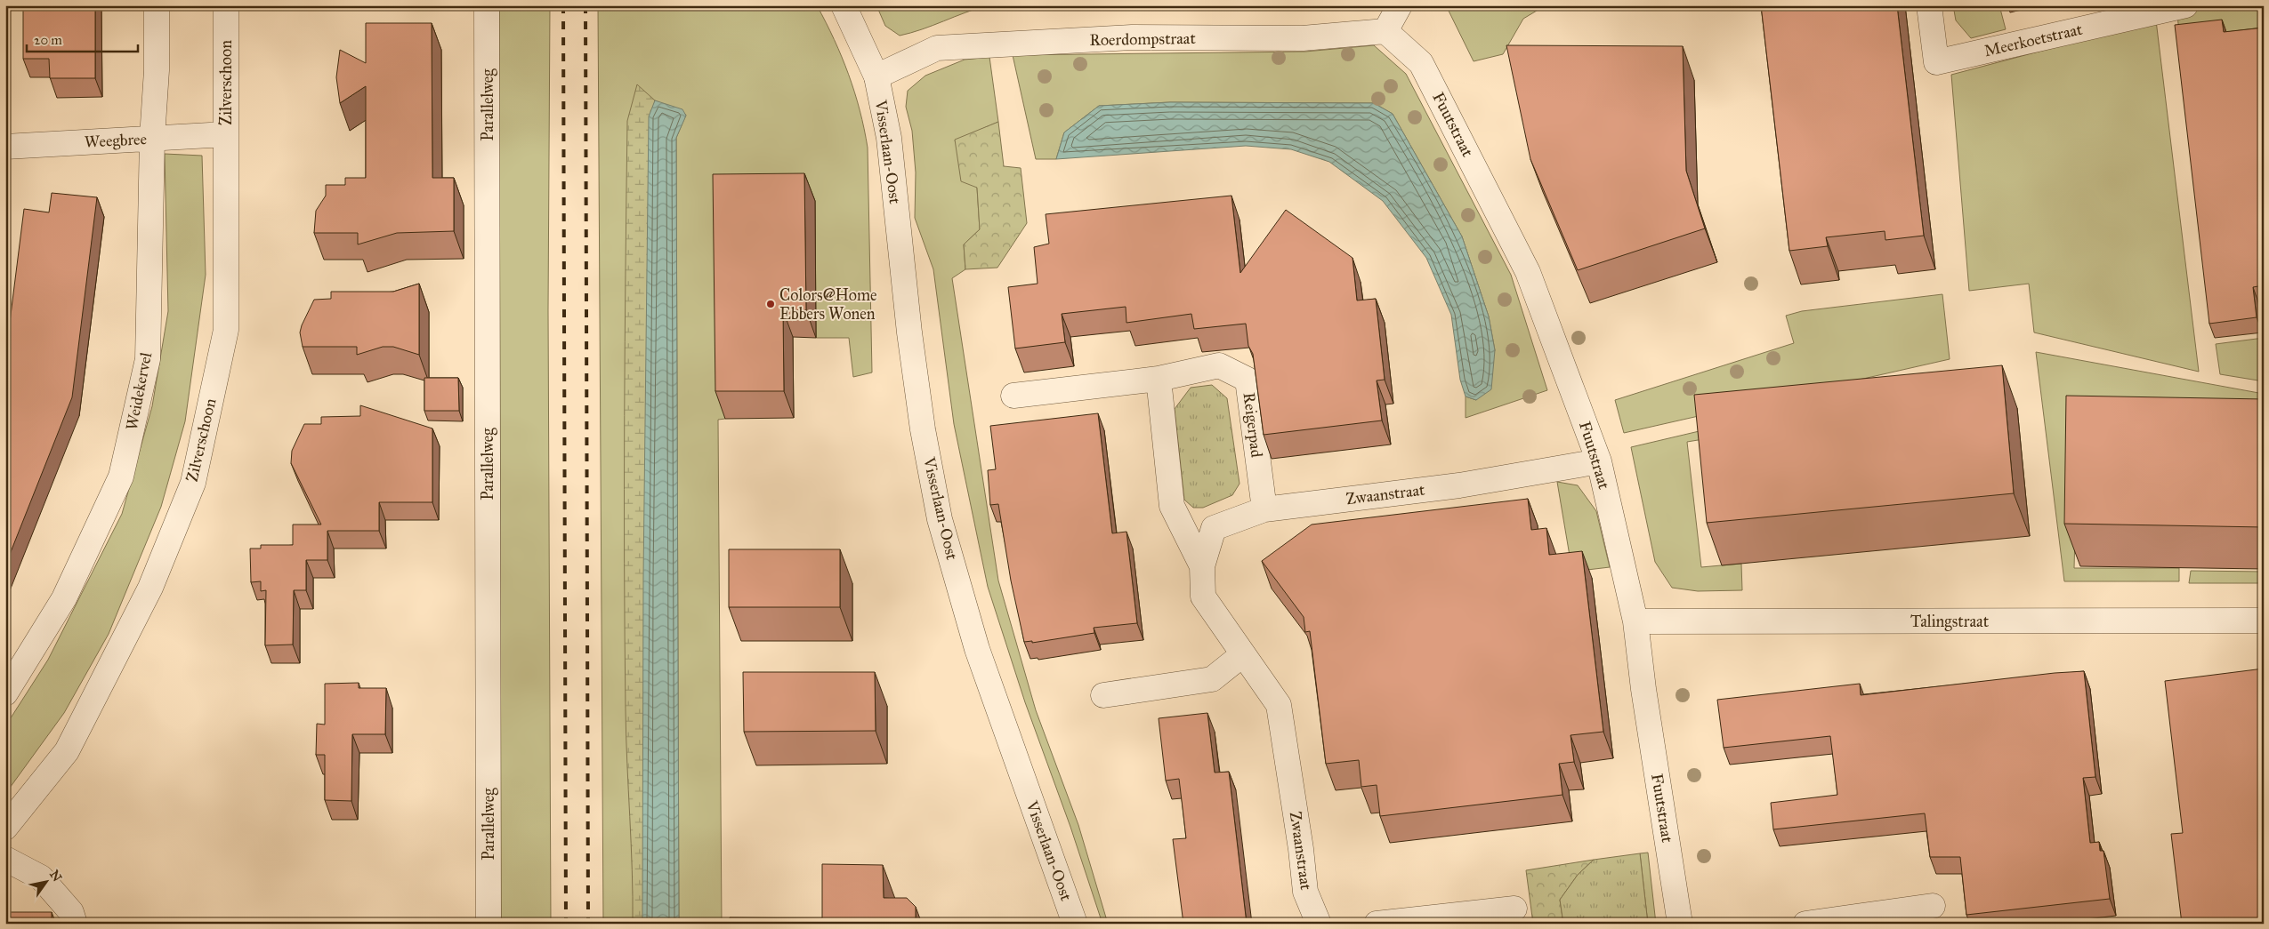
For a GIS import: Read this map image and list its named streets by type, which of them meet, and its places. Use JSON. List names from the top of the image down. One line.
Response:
{"streets":{"street":["Roerdompstraat","Meerkoetstraat","Zilverschoon","Parallelweg","Fuutstraat","Weegbree","Visserlaan-Oost","Weidekervel","Reigerpad","Zwaanstraat","Talingstraat"]},"crossings":[["Roerdompstraat","Fuutstraat"],["Roerdompstraat","Visserlaan-Oost"],["Zilverschoon","Weegbree"],["Fuutstraat","Zwaanstraat"],["Fuutstraat","Talingstraat"],["Weegbree","Weidekervel"],["Reigerpad","Zwaanstraat"]],"places":["Colors@Home Ebbers Wonen"],"scale_bar":"20 m","north":"top right"}
